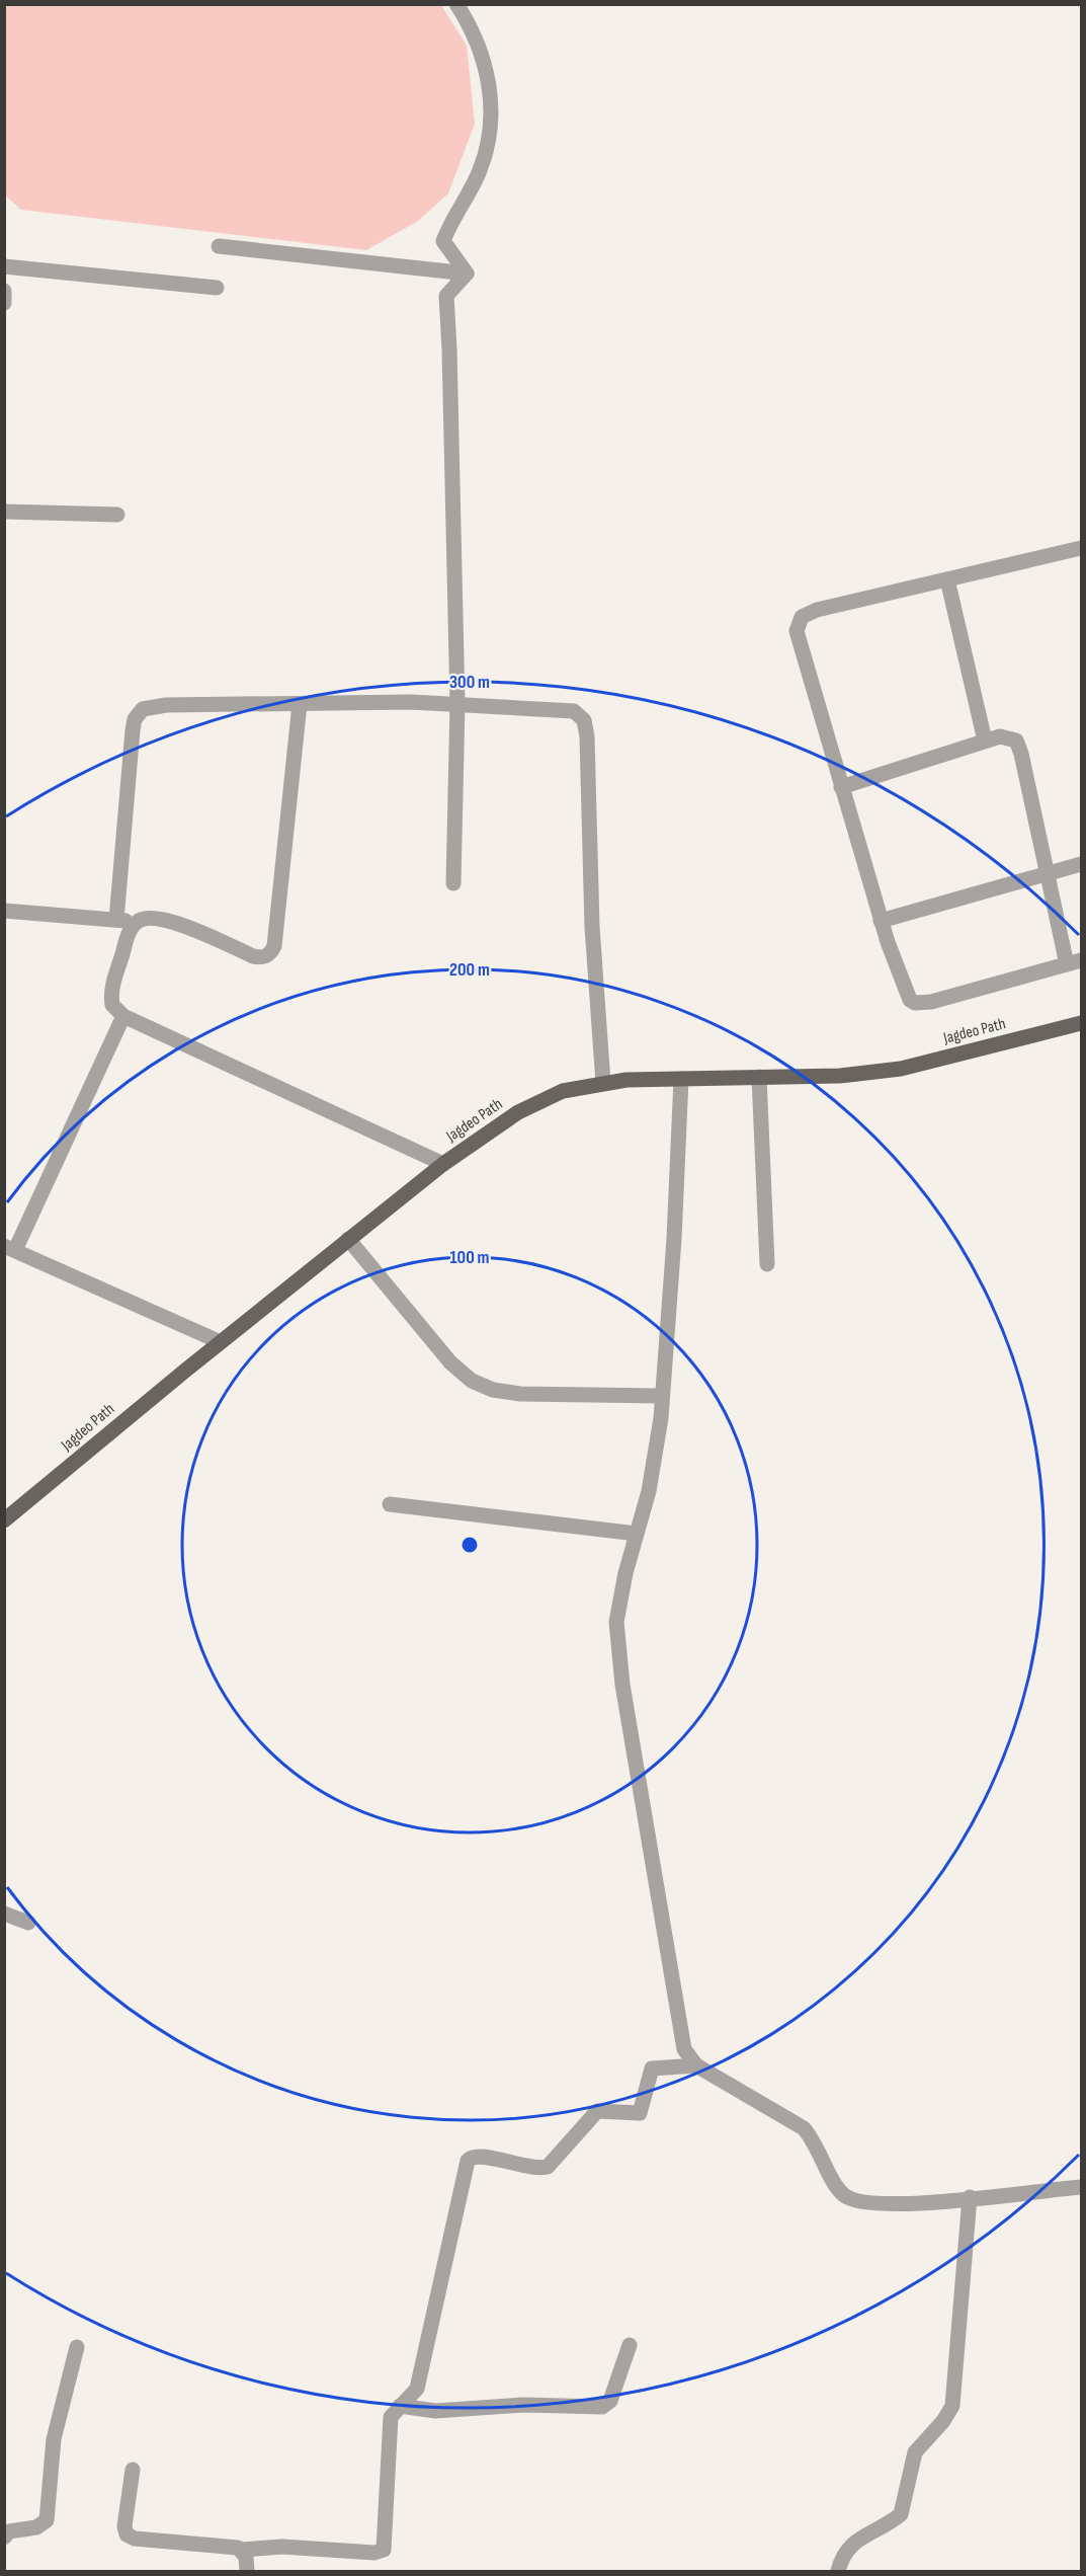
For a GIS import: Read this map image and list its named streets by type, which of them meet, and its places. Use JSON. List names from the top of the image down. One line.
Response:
{"streets":{"main road":["Jagdeo Path"]},"rings":["300 m","200 m","100 m"]}
